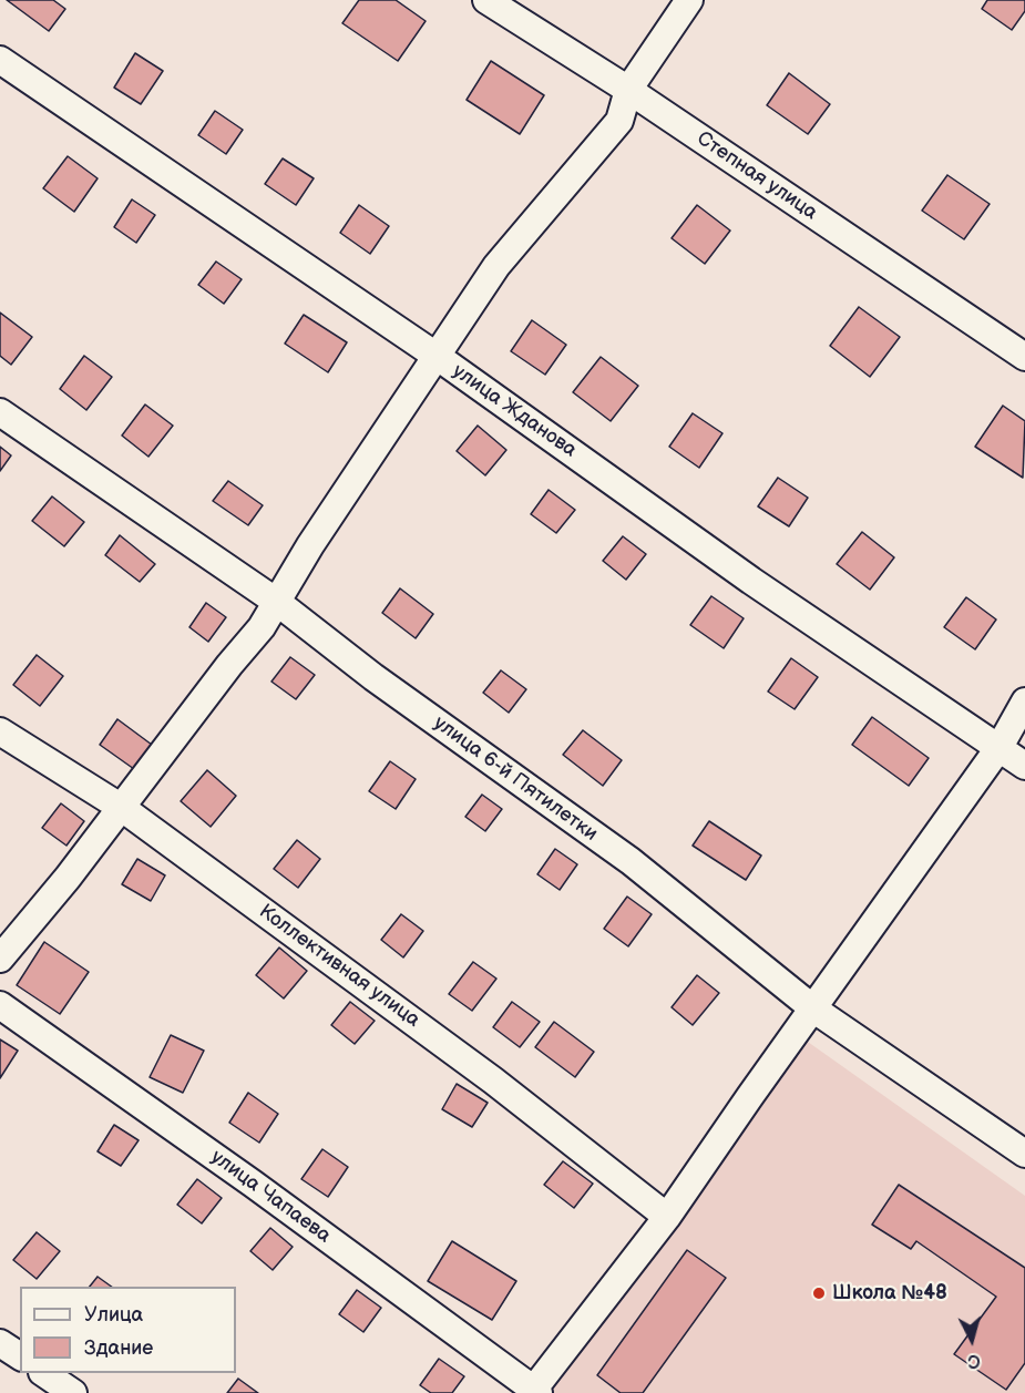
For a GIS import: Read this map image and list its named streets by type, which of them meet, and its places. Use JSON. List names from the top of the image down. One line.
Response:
{"streets":{"street":["Степная улица","улица Жданова","улица 6-й Пятилетки","Коллективная улица","улица Чапаева"]},"places":["Школа №48"],"legend":["Улица","Здание"],"north":"bottom"}
